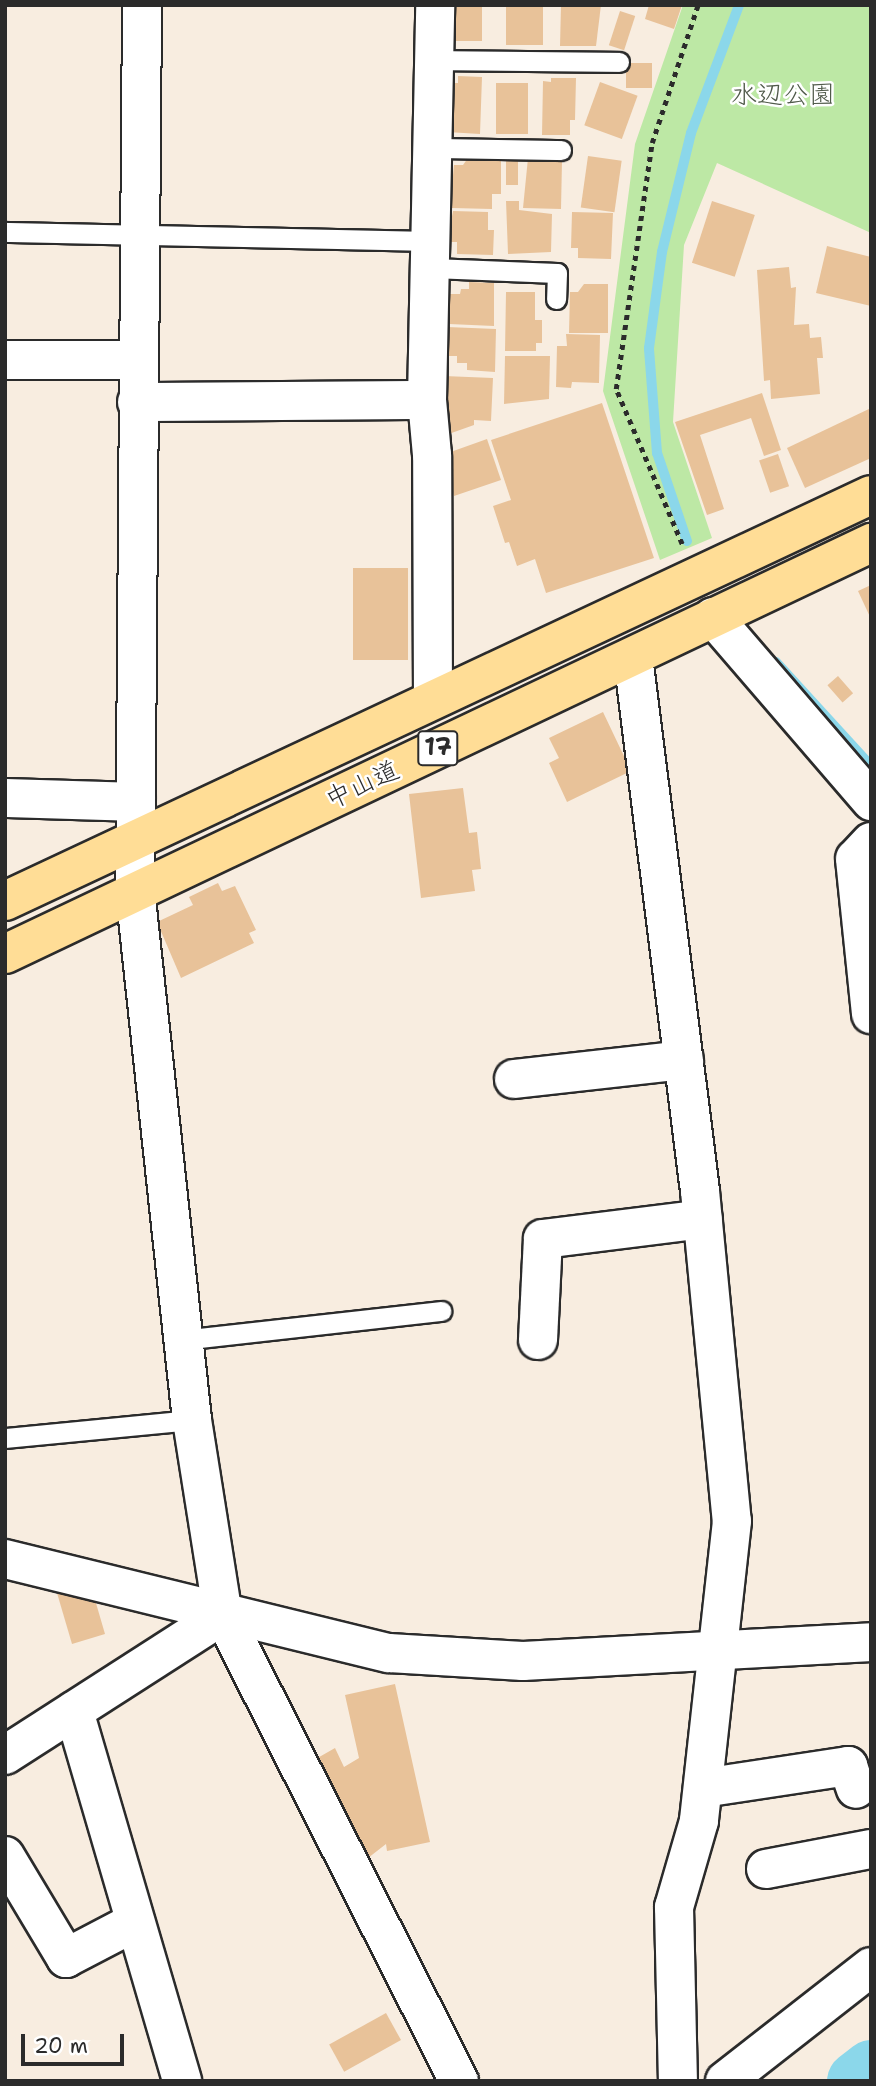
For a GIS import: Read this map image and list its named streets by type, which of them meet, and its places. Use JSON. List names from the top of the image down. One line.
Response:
{"streets":{"highway":["17","中山道"]},"parks":["水辺公園"],"scale_bar":"20 m"}
